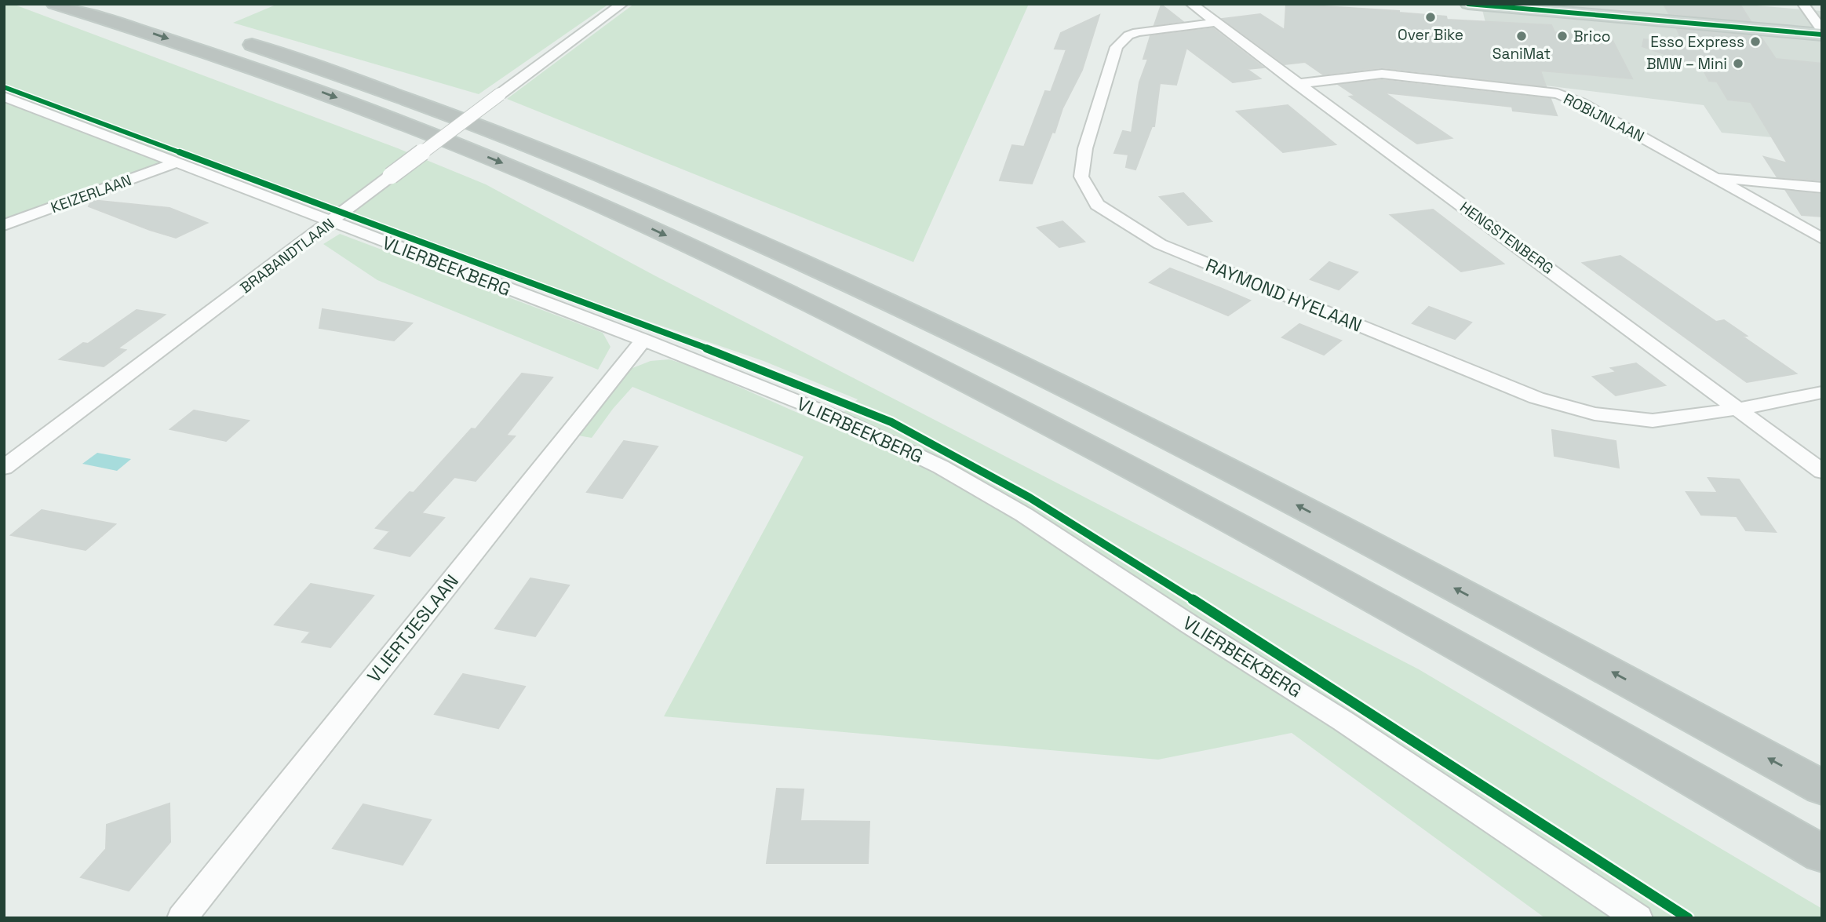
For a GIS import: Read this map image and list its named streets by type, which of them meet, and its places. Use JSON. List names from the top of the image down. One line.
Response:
{"streets":{"street":["ROBIJNLAAN","KEIZERLAAN","HENGSTENBERG","BRABANDTLAAN","VLIERBEEKBERG","RAYMOND HYELAAN","VLIERTJESLAAN"]},"crossings":[["ROBIJNLAAN","HENGSTENBERG"],["KEIZERLAAN","VLIERBEEKBERG"],["HENGSTENBERG","RAYMOND HYELAAN"],["BRABANDTLAAN","VLIERBEEKBERG"],["VLIERBEEKBERG","VLIERTJESLAAN"]],"places":["Over Bike","SaniMat","Brico","Esso Express","BMW – Mini"]}
